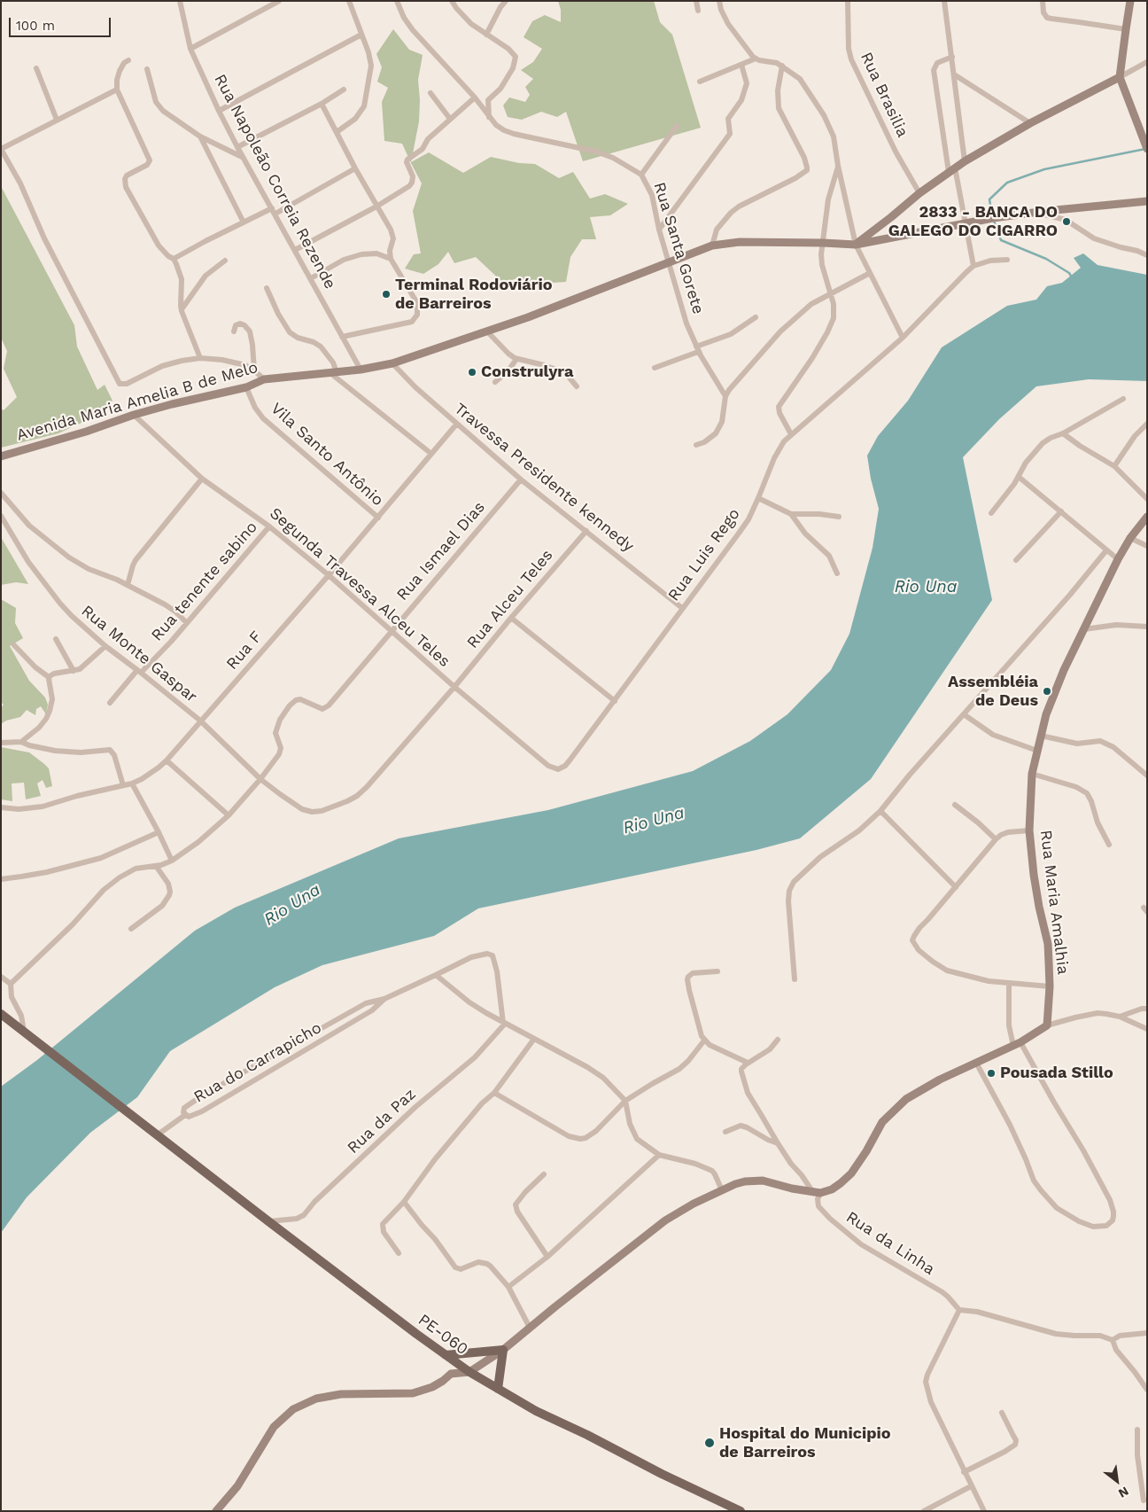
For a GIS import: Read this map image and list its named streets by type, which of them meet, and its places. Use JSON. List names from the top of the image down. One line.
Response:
{"streets":{"main road":["PE-060"],"street":["Rua Brasilia","Rua Napoleão Correia Rezende","Rua Santa Gorete","Avenida Maria Amelia B de Melo","Vila Santo Antônio","Travessa Presidente kennedy","Rua Ismael Dias","Rua Luis Rego","Rua tenente sabino","Segunda Travessa Alceu Teles","Rua Alceu Teles","Rua F","Rua Monte Gaspar","Rua Maria Amalhia","Rua do Carrapicho","Rua da Paz","Rua da Linha"]},"crossings":[["Rua Napoleão Correia Rezende","Avenida Maria Amelia B de Melo"],["Rua Santa Gorete","Avenida Maria Amelia B de Melo"],["Avenida Maria Amelia B de Melo","Vila Santo Antônio"],["Avenida Maria Amelia B de Melo","Travessa Presidente kennedy"],["Avenida Maria Amelia B de Melo","Segunda Travessa Alceu Teles"],["Vila Santo Antônio","Rua F"],["Travessa Presidente kennedy","Rua Ismael Dias"],["Travessa Presidente kennedy","Rua Luis Rego"],["Travessa Presidente kennedy","Rua Alceu Teles"],["Travessa Presidente kennedy","Rua F"],["Rua Ismael Dias","Segunda Travessa Alceu Teles"],["Rua Ismael Dias","Rua Monte Gaspar"],["Rua Luis Rego","Segunda Travessa Alceu Teles"],["Rua tenente sabino","Segunda Travessa Alceu Teles"],["Rua tenente sabino","Rua Monte Gaspar"],["Segunda Travessa Alceu Teles","Rua Alceu Teles"],["Segunda Travessa Alceu Teles","Rua F"],["Rua Alceu Teles","Rua Monte Gaspar"],["Rua F","Rua Monte Gaspar"],["Rua da Paz","PE-060"]],"water":["Rio Una"],"places":["2833 - BANCA DO GALEGO DO CIGARRO","Terminal Rodoviário de Barreiros","Construlyra","Assembléia de Deus","Pousada Stillo","Hospital do Municipio de Barreiros"],"scale_bar":"100 m","north":"bottom right"}
